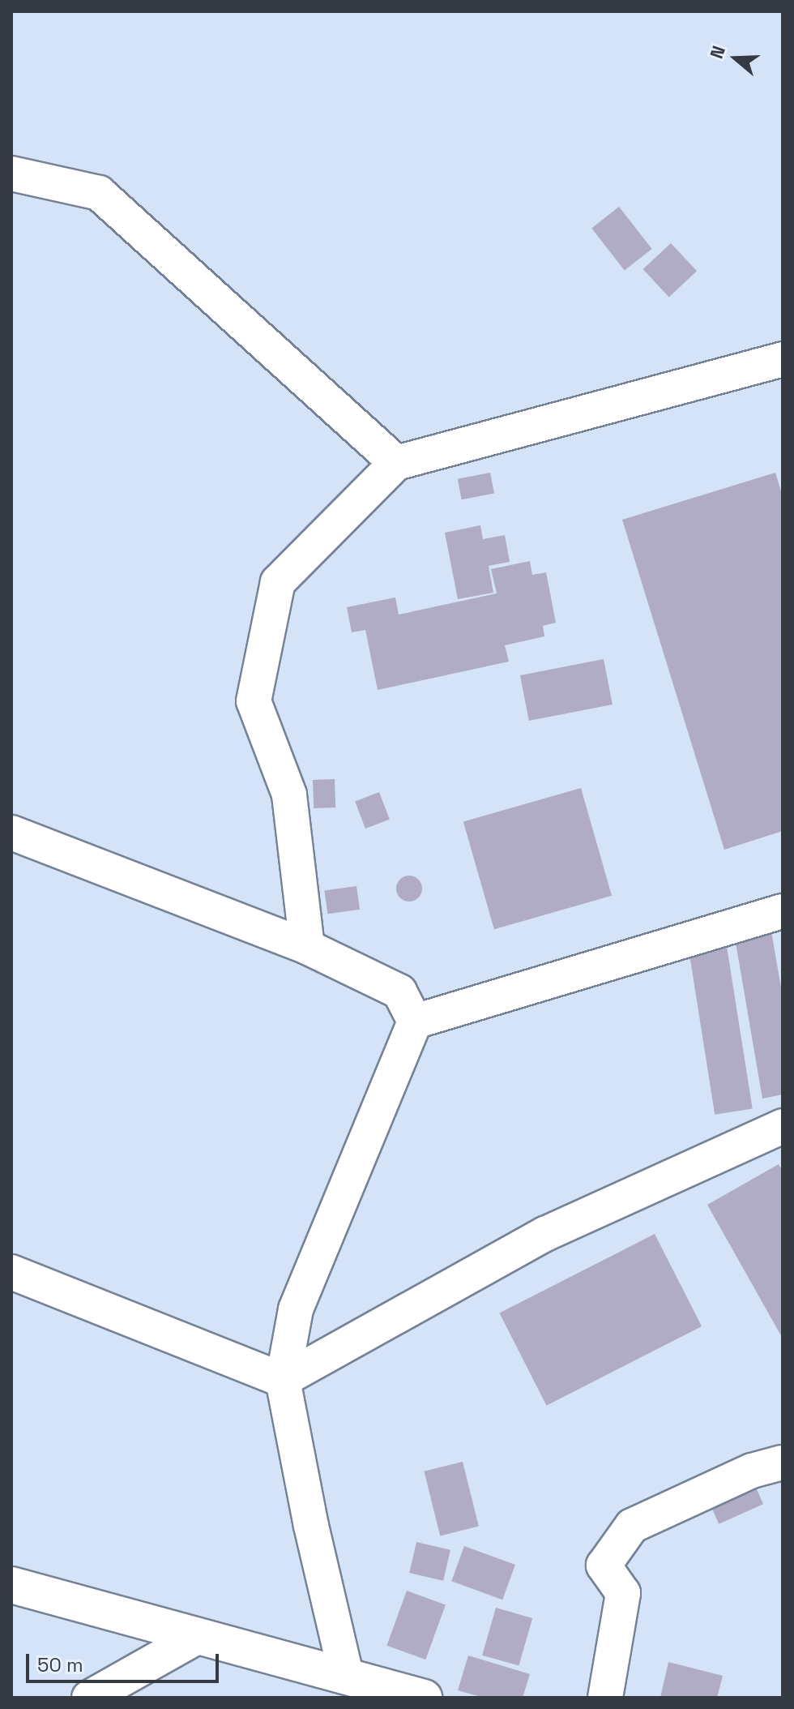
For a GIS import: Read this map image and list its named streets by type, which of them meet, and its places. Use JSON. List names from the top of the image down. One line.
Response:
{"scale_bar":"50 m","north":"left"}
